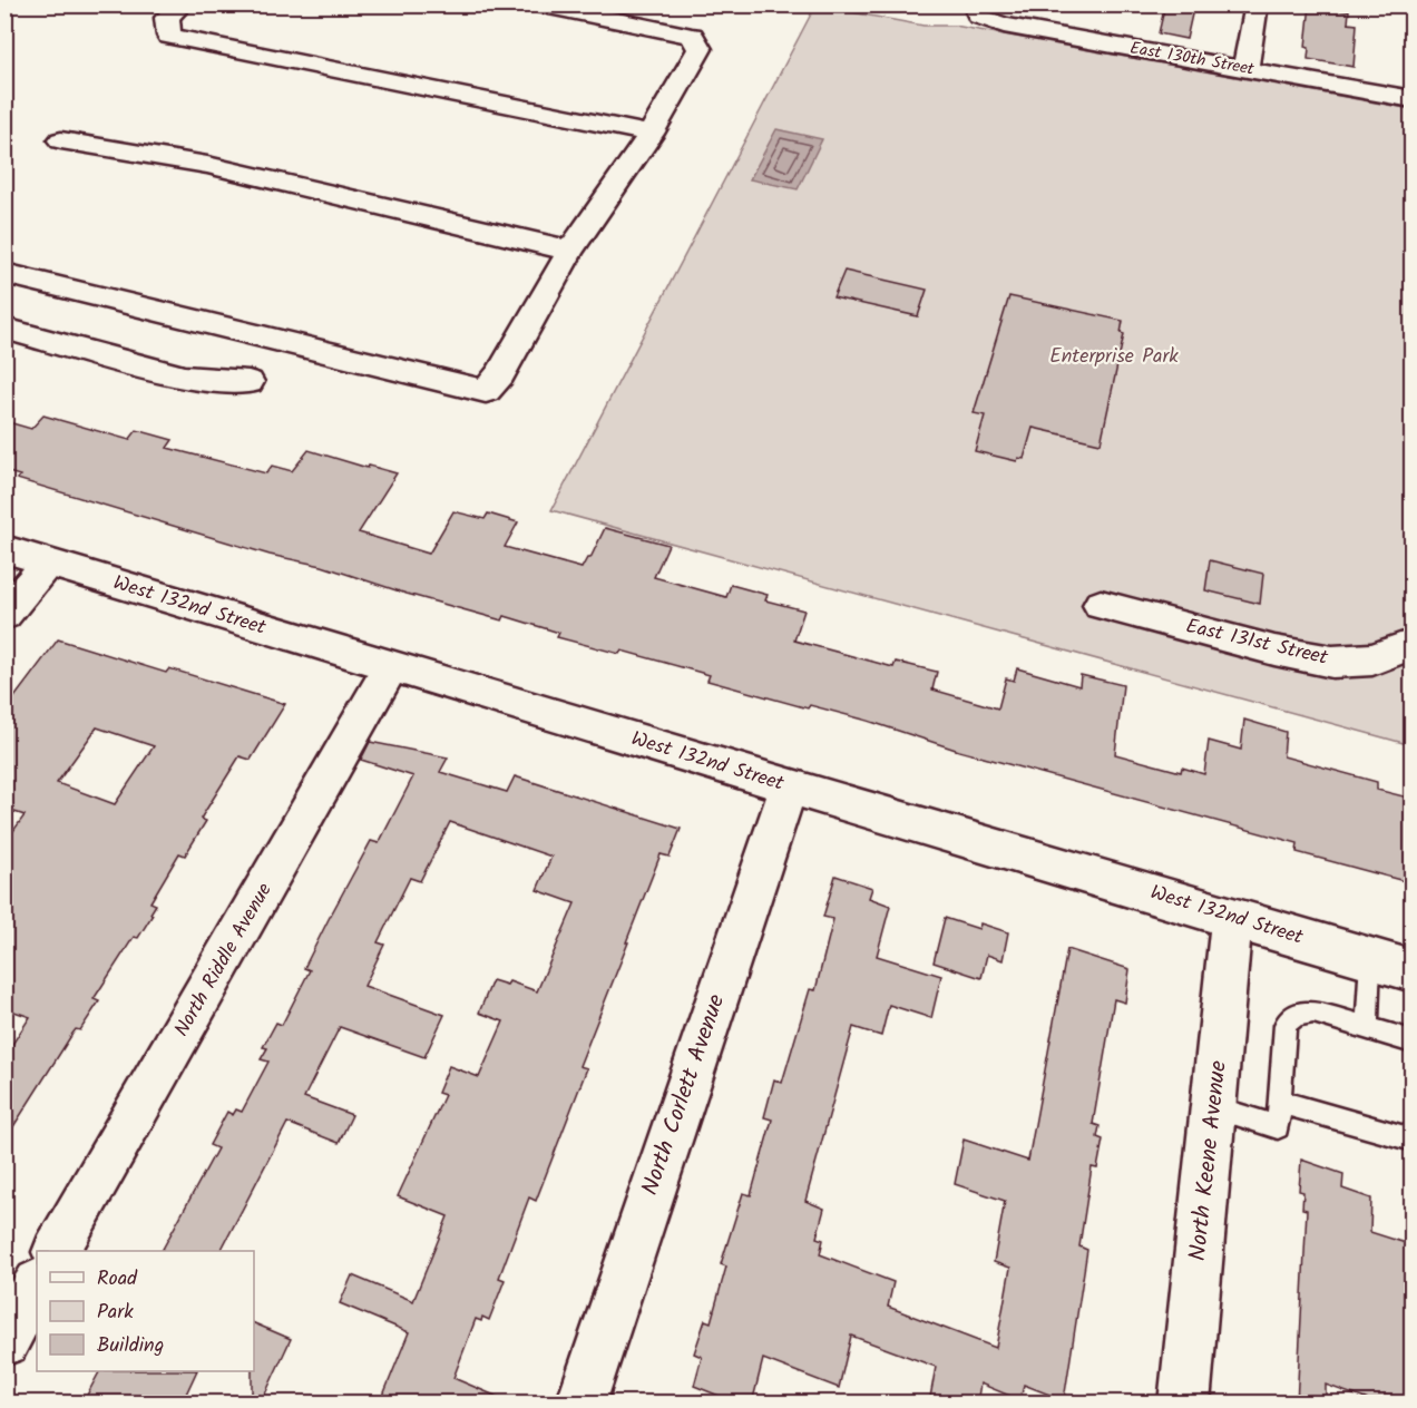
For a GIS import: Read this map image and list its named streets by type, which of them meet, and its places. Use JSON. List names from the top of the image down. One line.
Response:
{"streets":{"street":["East 130th Street","West 132nd Street","East 131st Street","North Riddle Avenue","North Corlett Avenue","North Keene Avenue"]},"crossings":[["West 132nd Street","North Riddle Avenue"],["West 132nd Street","North Corlett Avenue"],["West 132nd Street","North Keene Avenue"]],"parks":["Enterprise Park"],"legend":["Road","Park","Building"]}
